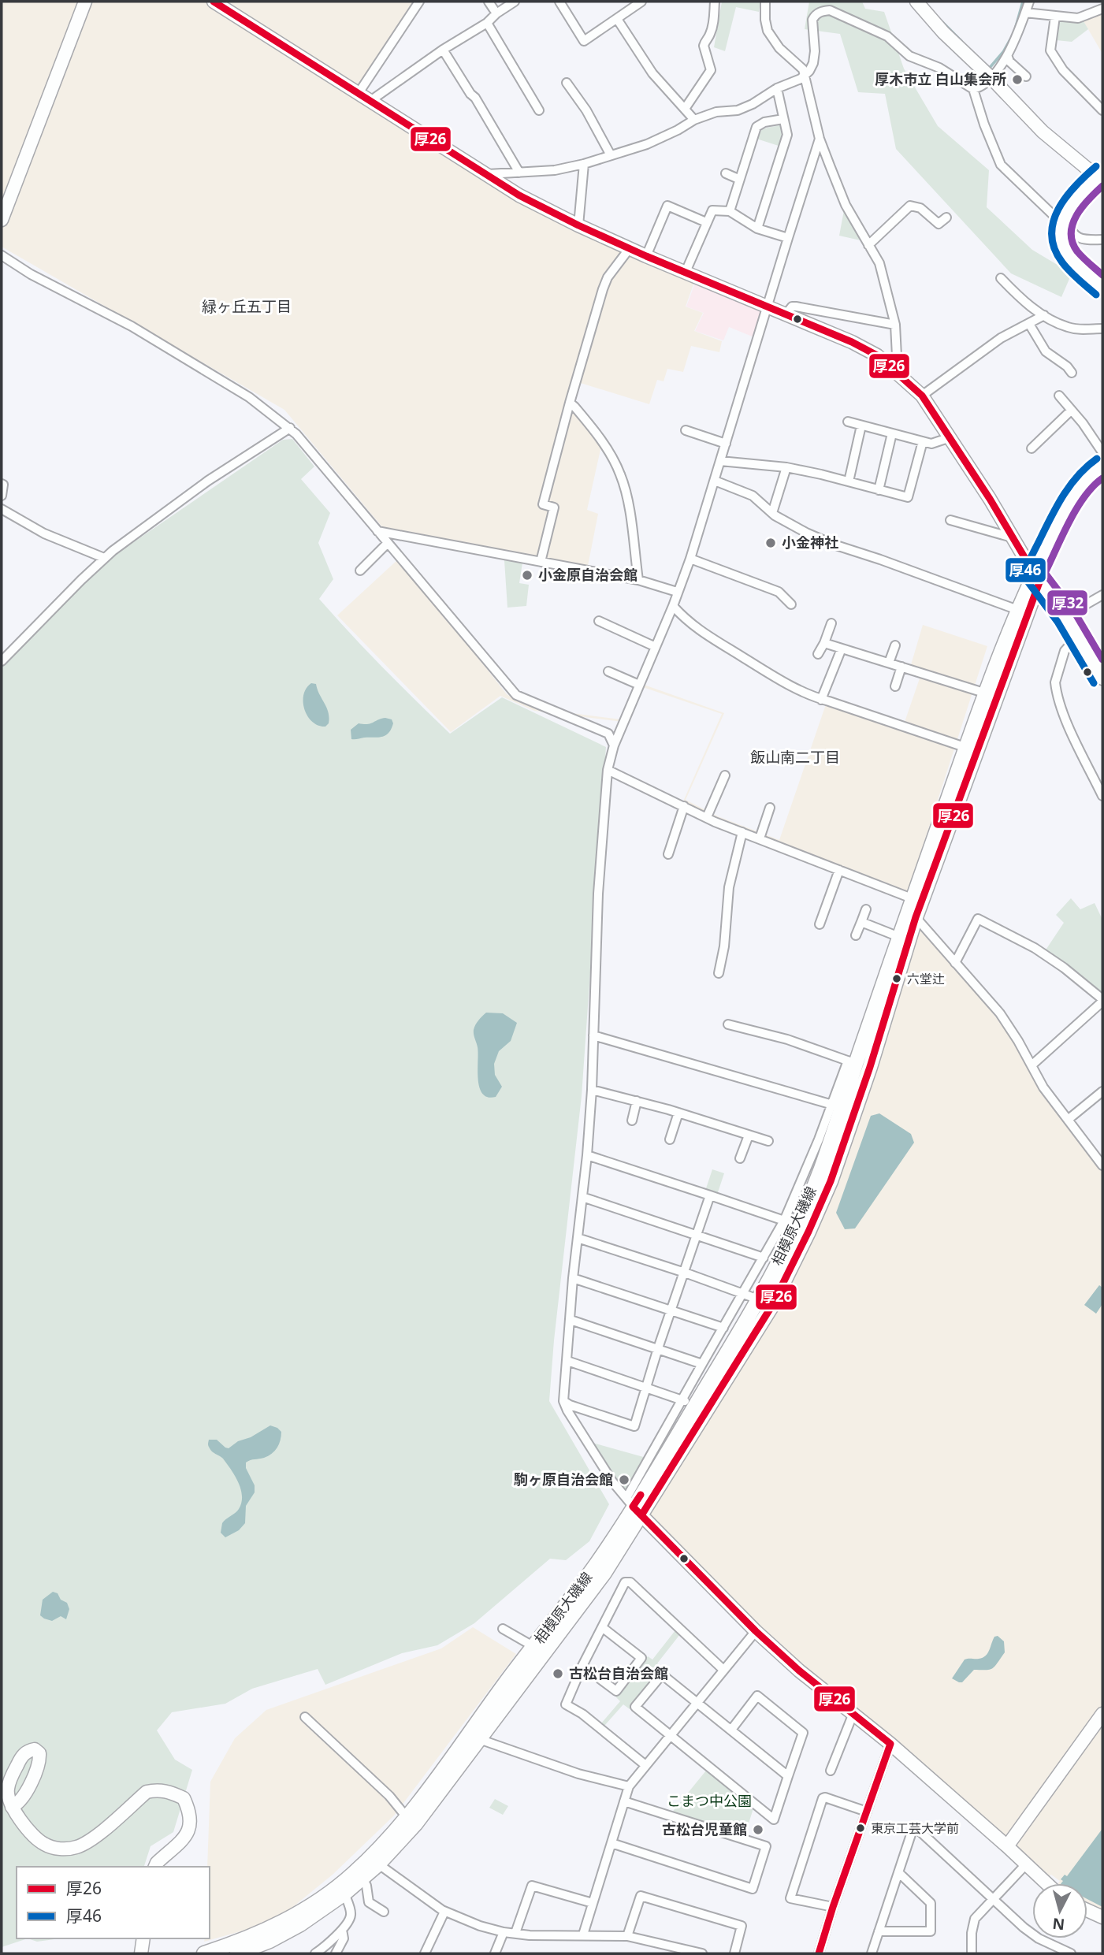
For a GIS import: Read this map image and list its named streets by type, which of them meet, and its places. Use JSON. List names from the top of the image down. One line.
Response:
{"streets":{"main road":["相模原大磯線"]},"districts":["緑ヶ丘五丁目","飯山南二丁目"],"parks":["こまつ中公園"],"places":["厚木市立 白山集会所","小金神社","小金原自治会館","六堂辻","駒ヶ原自治会館","古松台自治会館","東京工芸大学前","古松台児童館"],"lines":["transit line 厚26","transit line 厚46","transit line 厚32"],"legend":["厚26","厚46"],"north":"bottom"}
